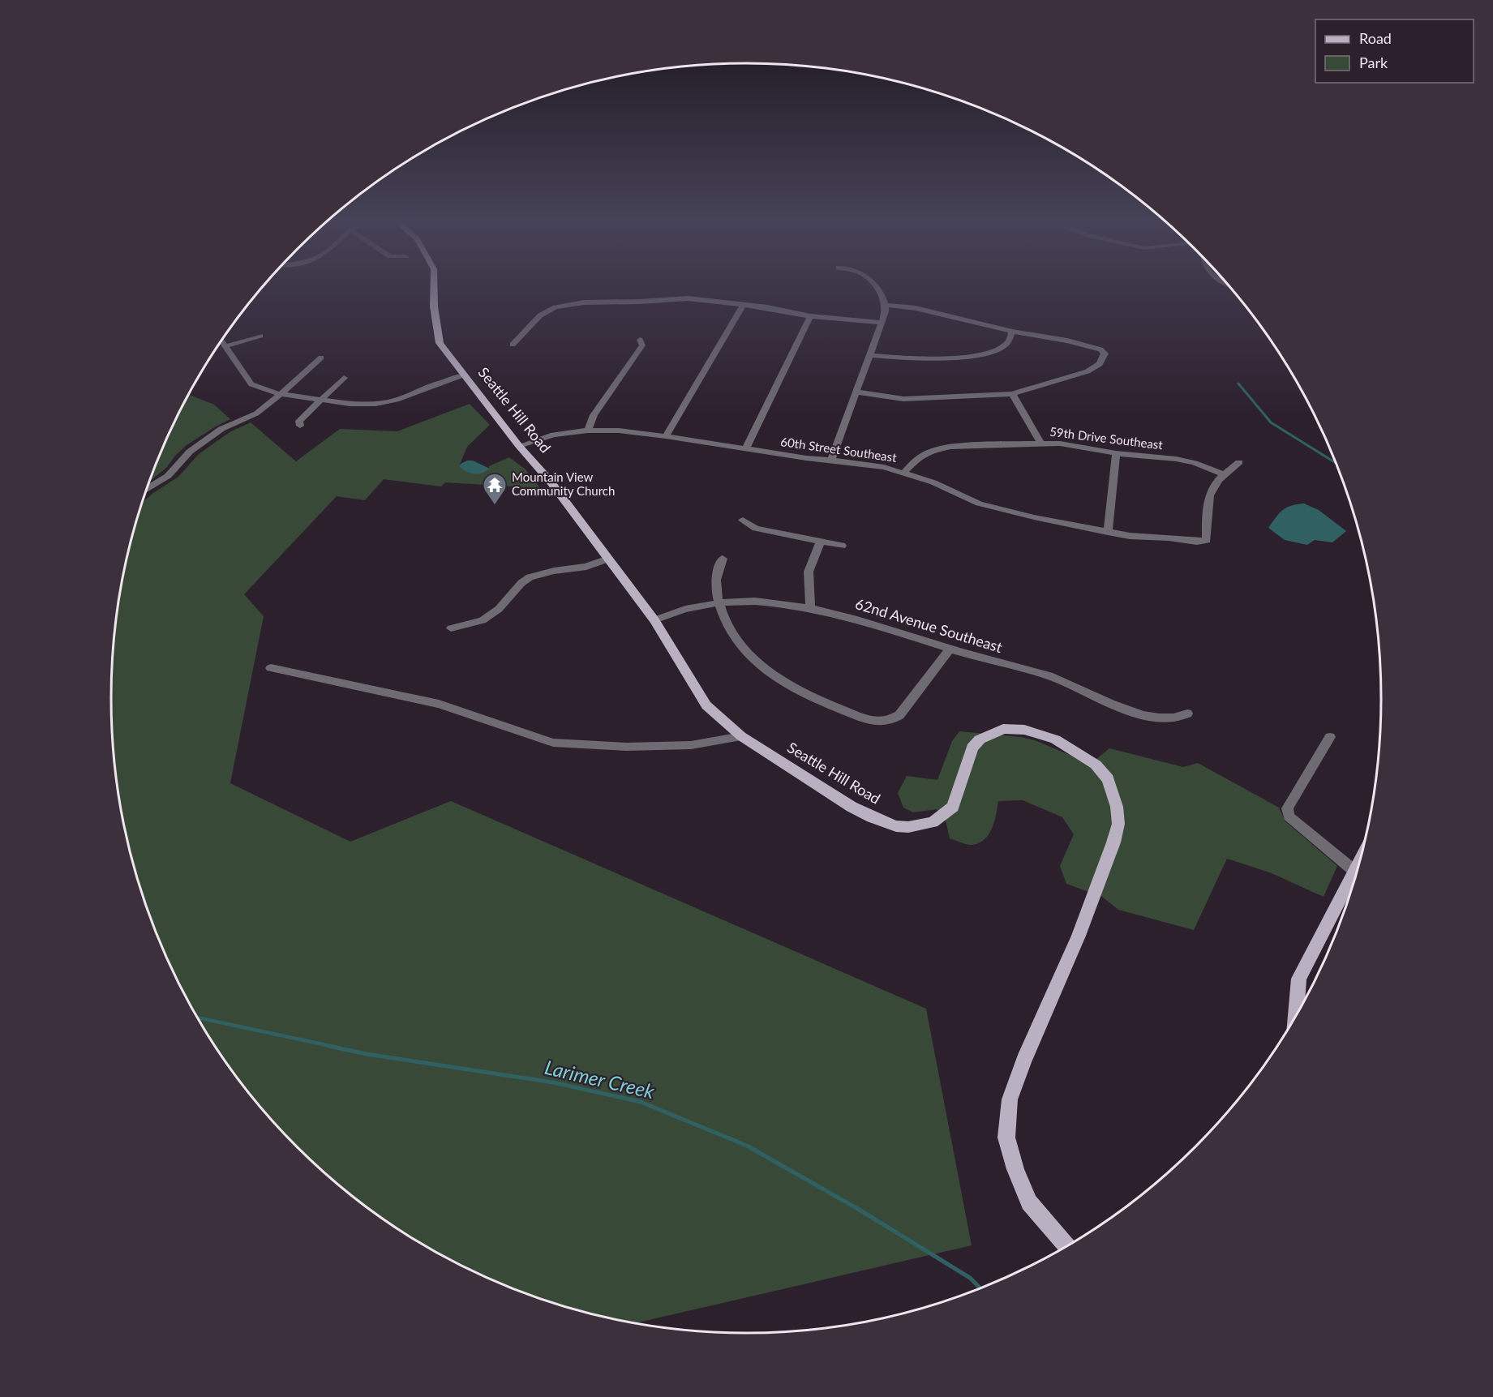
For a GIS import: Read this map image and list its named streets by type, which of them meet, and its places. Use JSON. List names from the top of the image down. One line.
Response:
{"streets":{"main road":["Seattle Hill Road"],"street":["59th Drive Southeast","60th Street Southeast","62nd Avenue Southeast"]},"crossings":[["Seattle Hill Road","60th Street Southeast"],["Seattle Hill Road","62nd Avenue Southeast"],["59th Drive Southeast","60th Street Southeast"]],"water":["Larimer Creek"],"places":{"temple":["Mountain View Community Church"]},"legend":["Road","Park"]}
